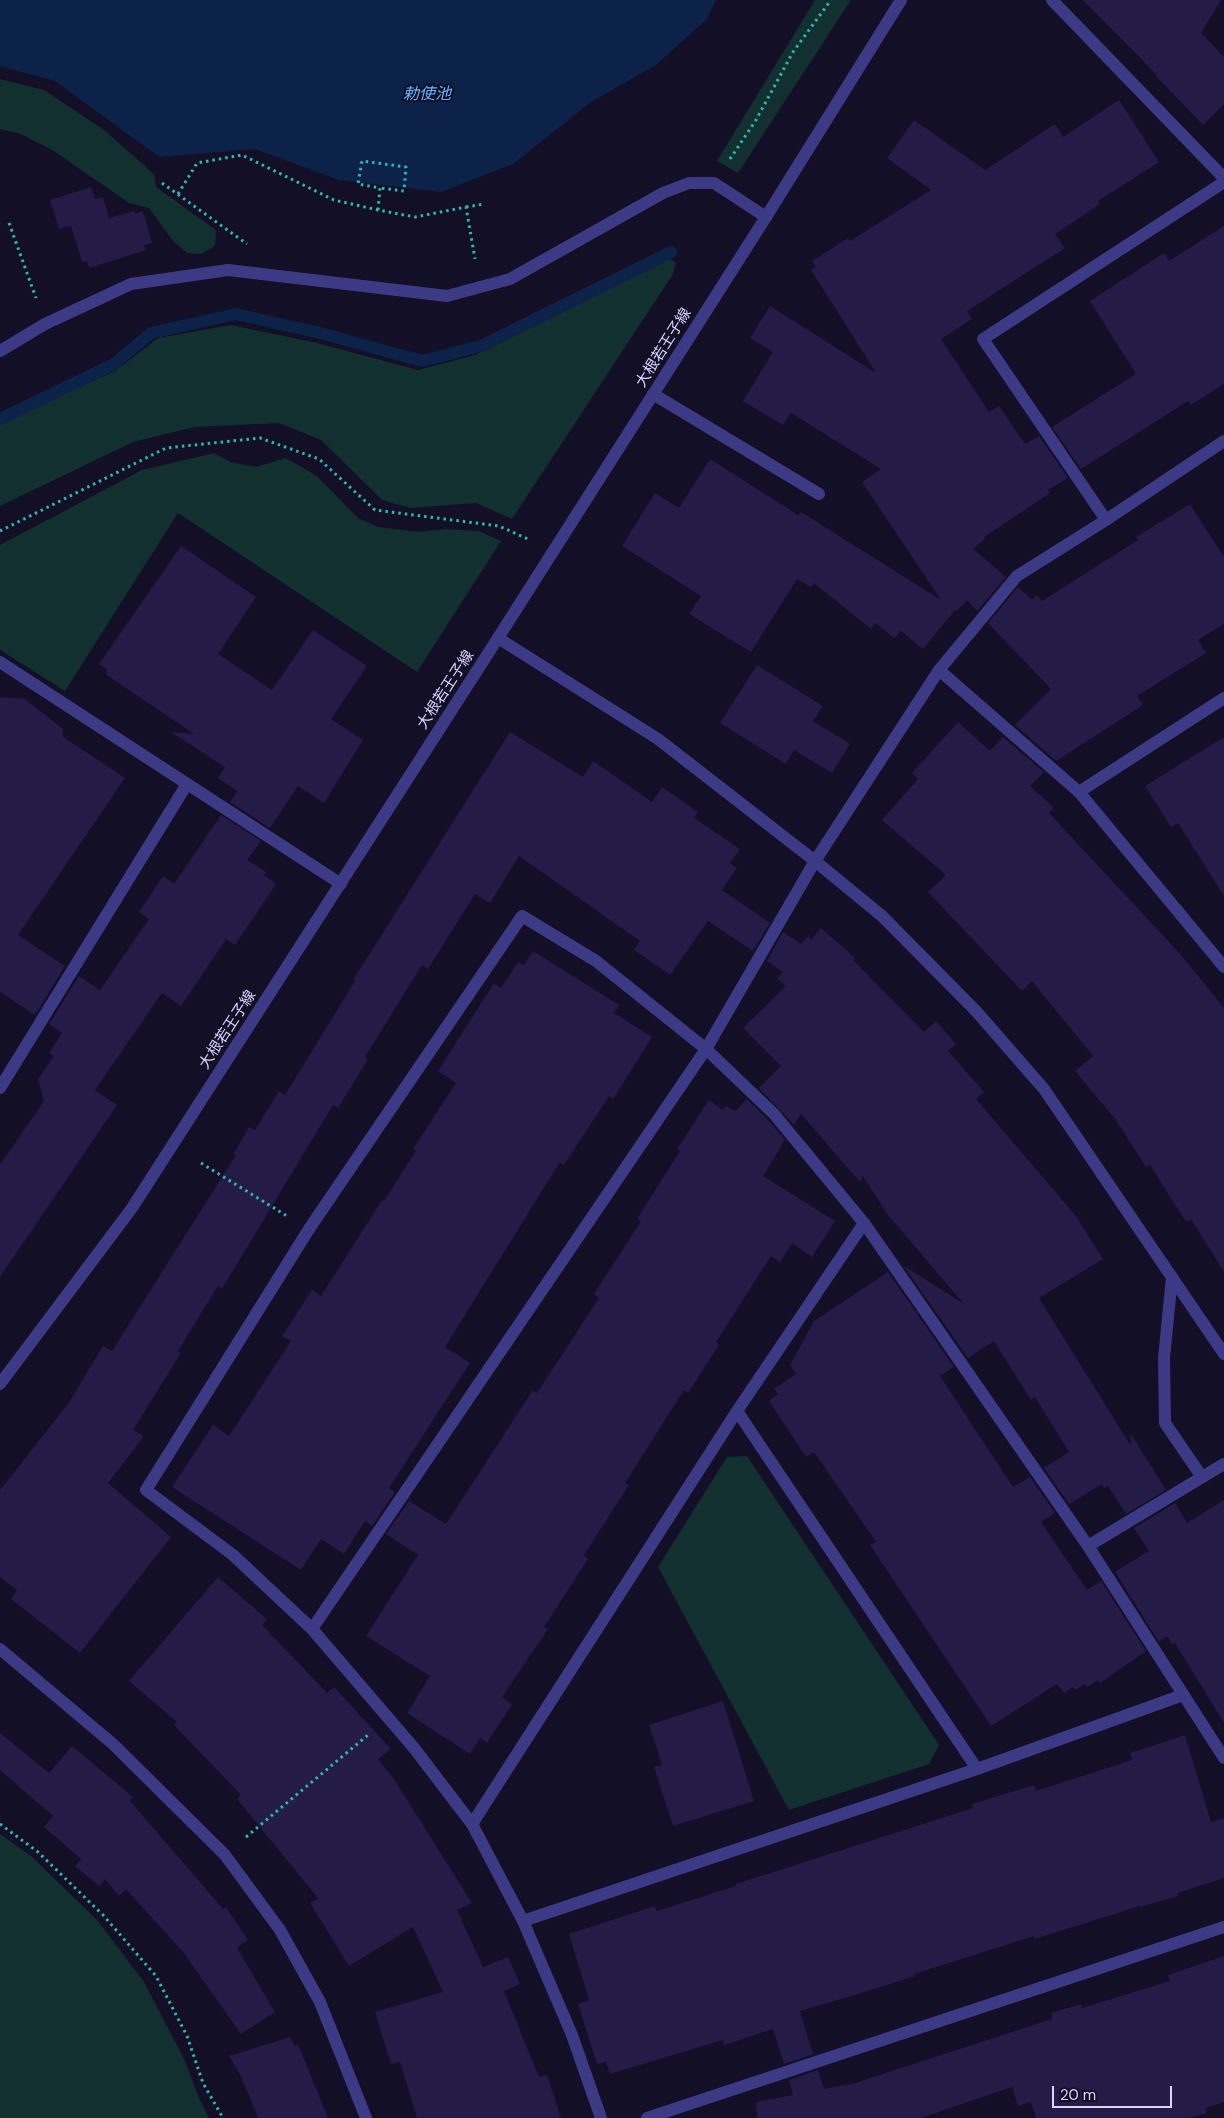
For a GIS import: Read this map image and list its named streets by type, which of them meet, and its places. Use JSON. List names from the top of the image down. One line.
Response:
{"streets":{"street":["大根若王子線"]},"water":["勅使池"],"scale_bar":"20 m"}
